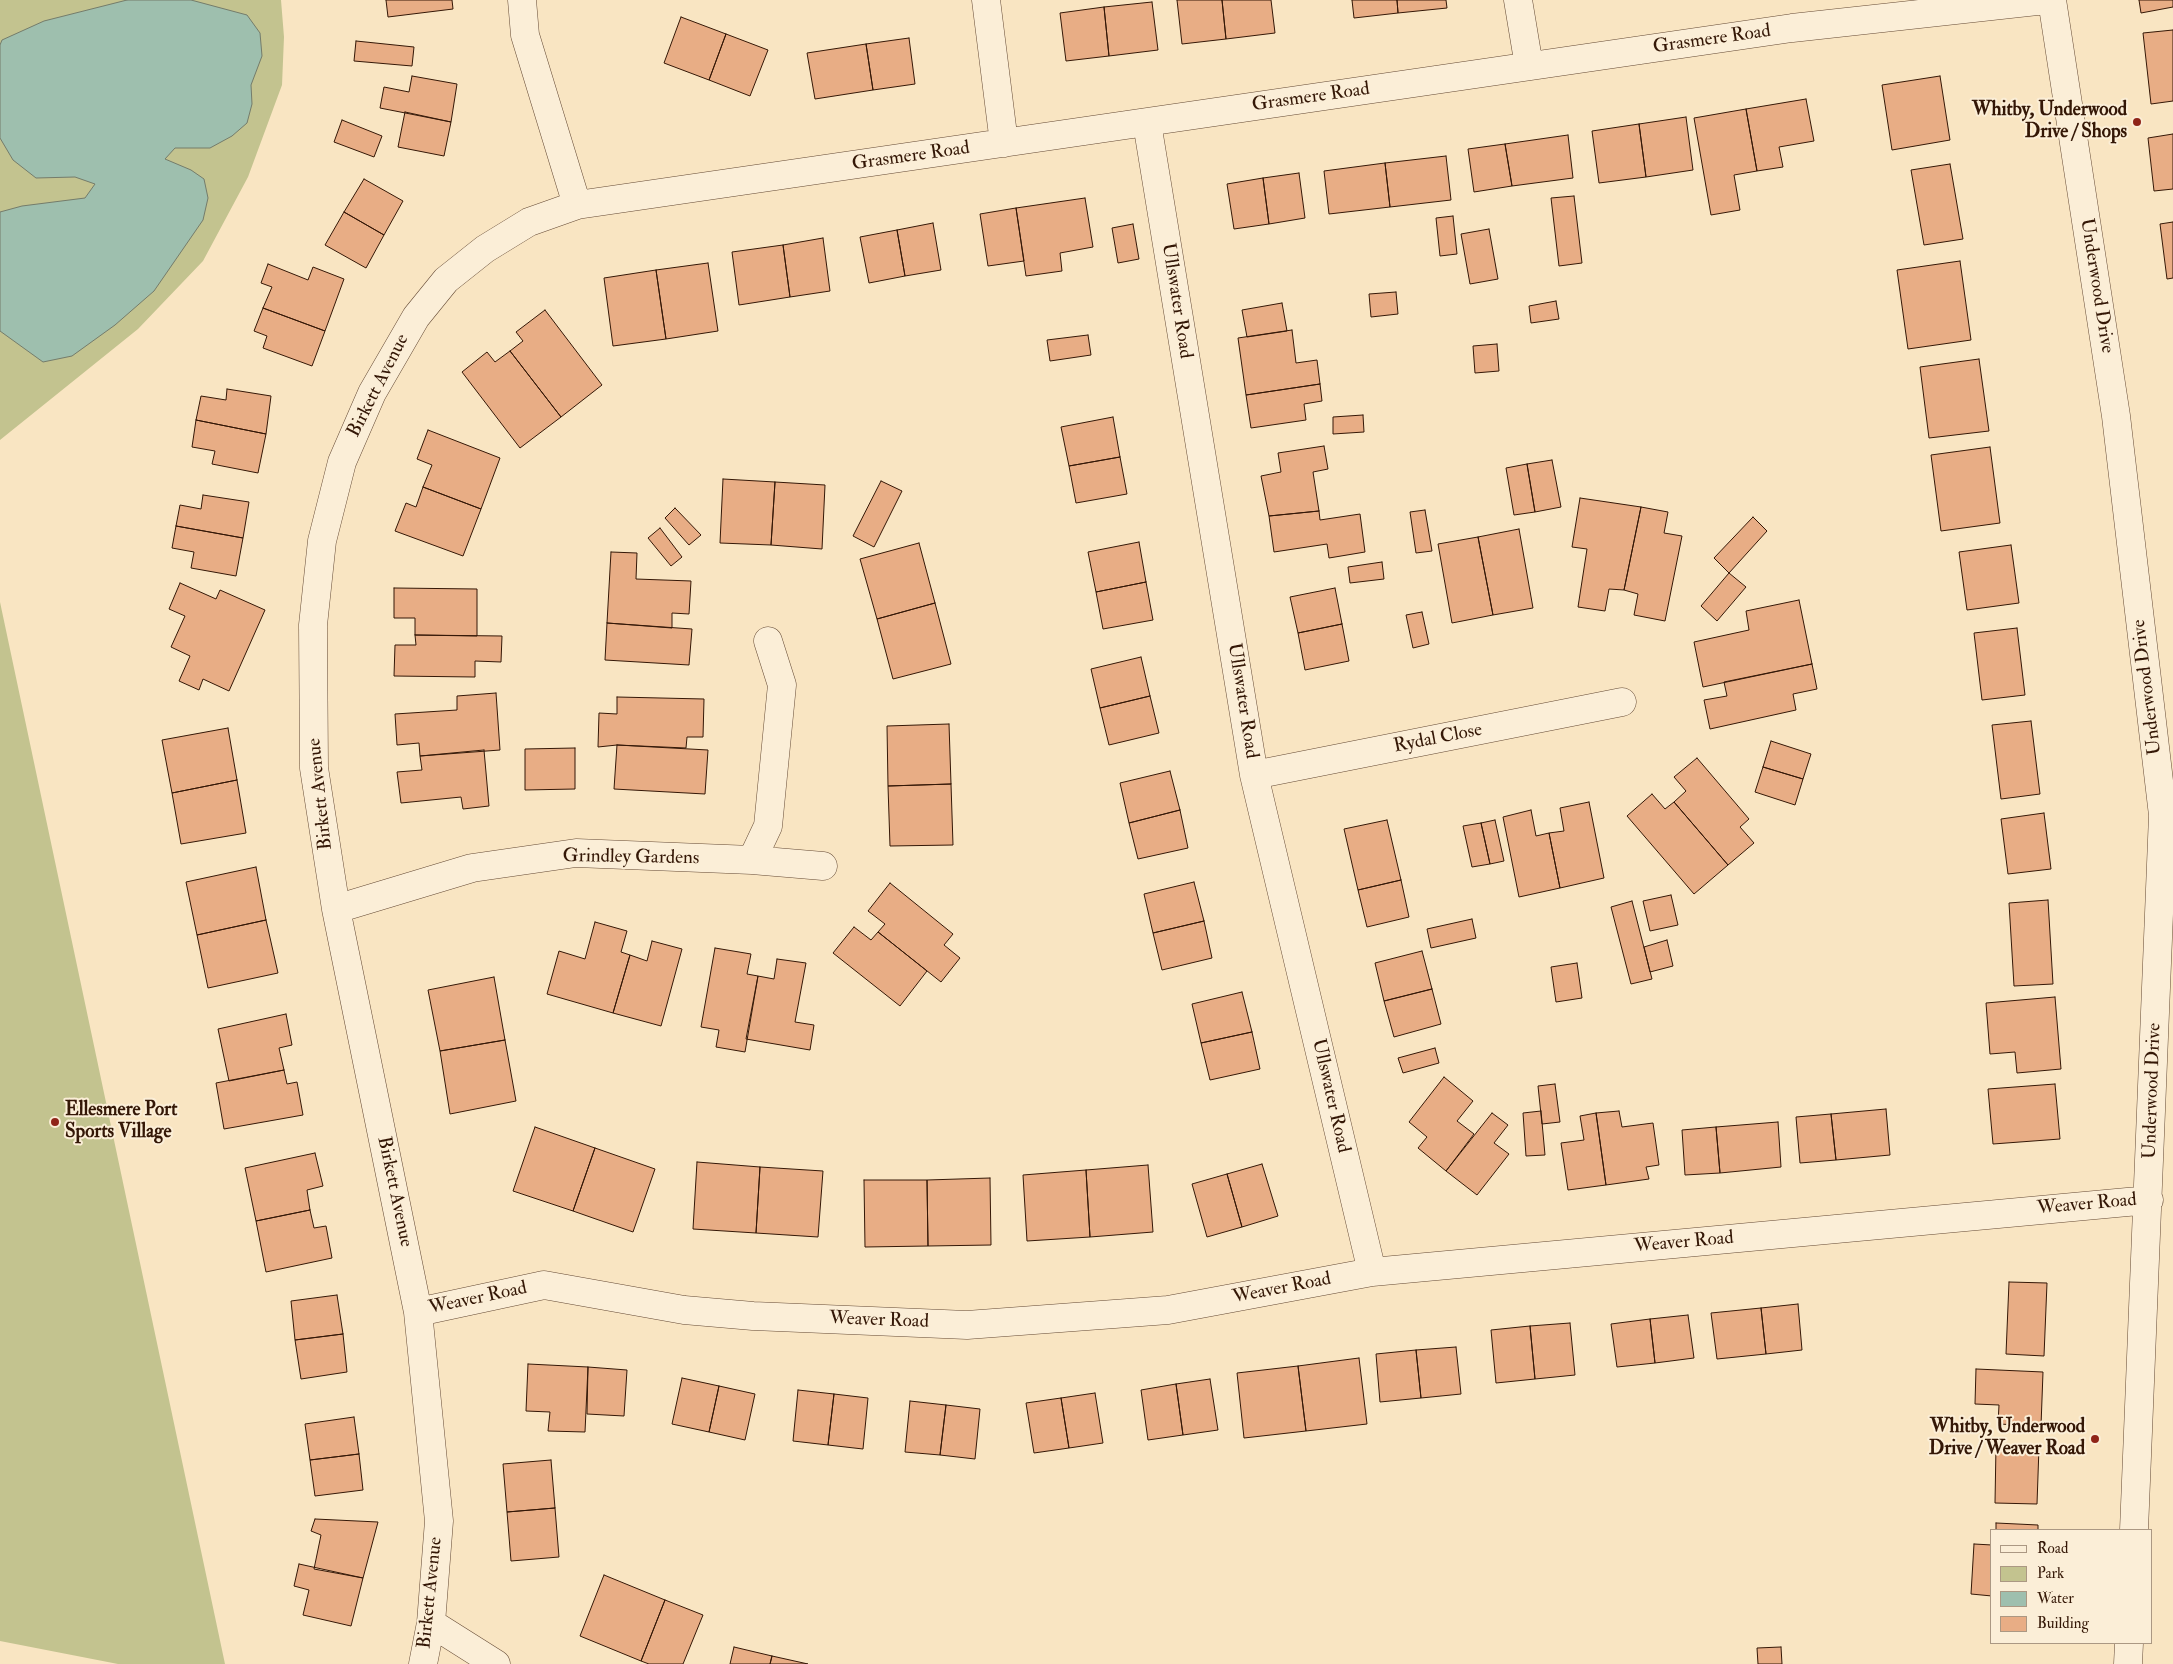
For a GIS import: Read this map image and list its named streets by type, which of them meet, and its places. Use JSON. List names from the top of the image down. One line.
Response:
{"streets":{"street":["Grasmere Road","Underwood Drive","Ullswater Road","Birkett Avenue","Rydal Close","Grindley Gardens","Weaver Road"]},"crossings":[["Grasmere Road","Ullswater Road"],["Grasmere Road","Birkett Avenue"],["Underwood Drive","Weaver Road"],["Ullswater Road","Rydal Close"],["Ullswater Road","Weaver Road"],["Birkett Avenue","Grindley Gardens"],["Birkett Avenue","Weaver Road"]],"places":["Whitby, Underwood Drive / Shops","Ellesmere Port Sports Village","Whitby, Underwood Drive / Weaver Road"],"legend":["Road","Park","Water","Building"]}
